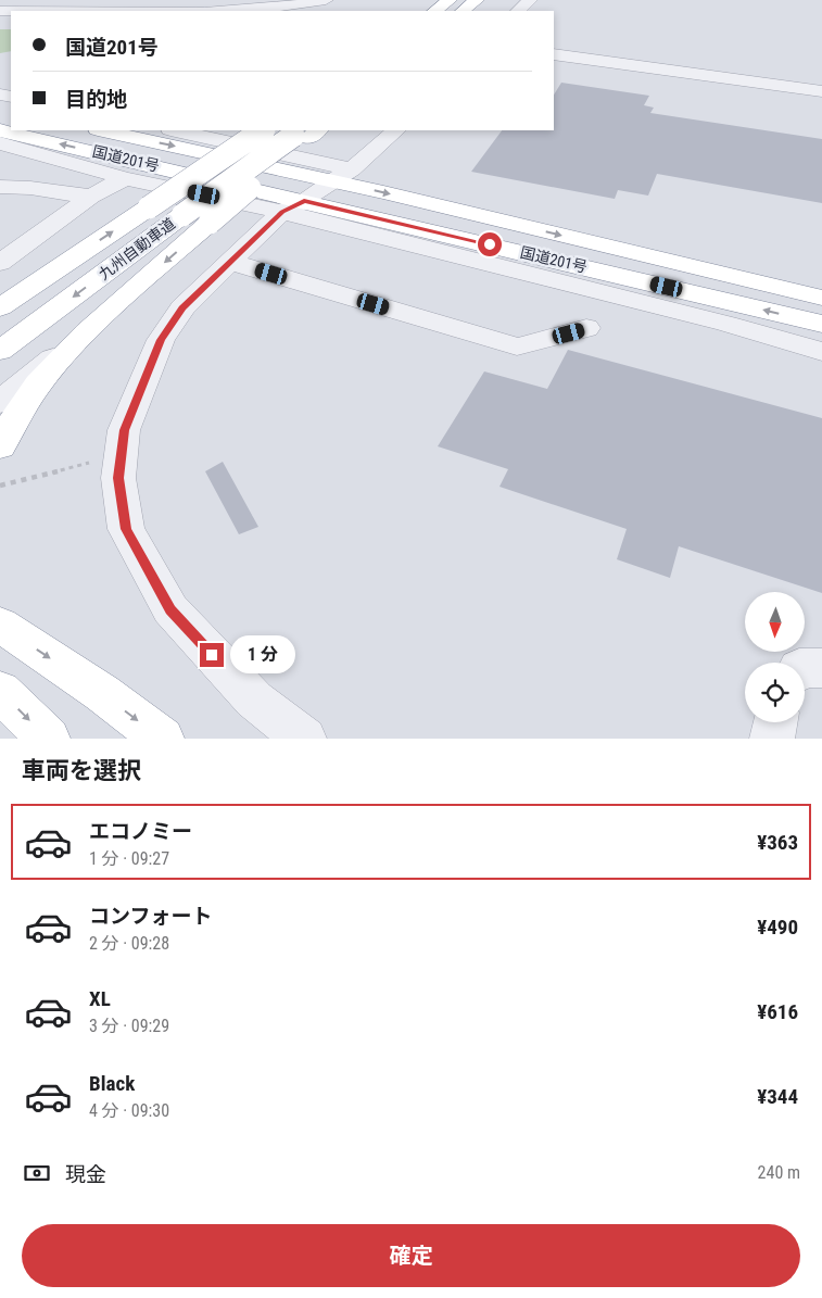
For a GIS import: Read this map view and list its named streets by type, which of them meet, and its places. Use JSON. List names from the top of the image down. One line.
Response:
{"streets":{"highway":["国道201号","九州自動車道"]},"north":"bottom","page":{"banner":["国道201号","目的地"],"bubble":"1 分","heading":"車両を選択","list":[{"name":"エコノミー","note":"1 分 · 09:27","value":"¥363"},{"name":"コンフォート","note":"2 分 · 09:28","value":"¥490"},{"name":"XL","note":"3 分 · 09:29","value":"¥616"},{"name":"Black","note":"4 分 · 09:30","value":"¥344"}],"pay":["現金","240 m"],"buttons":"確定"}}
